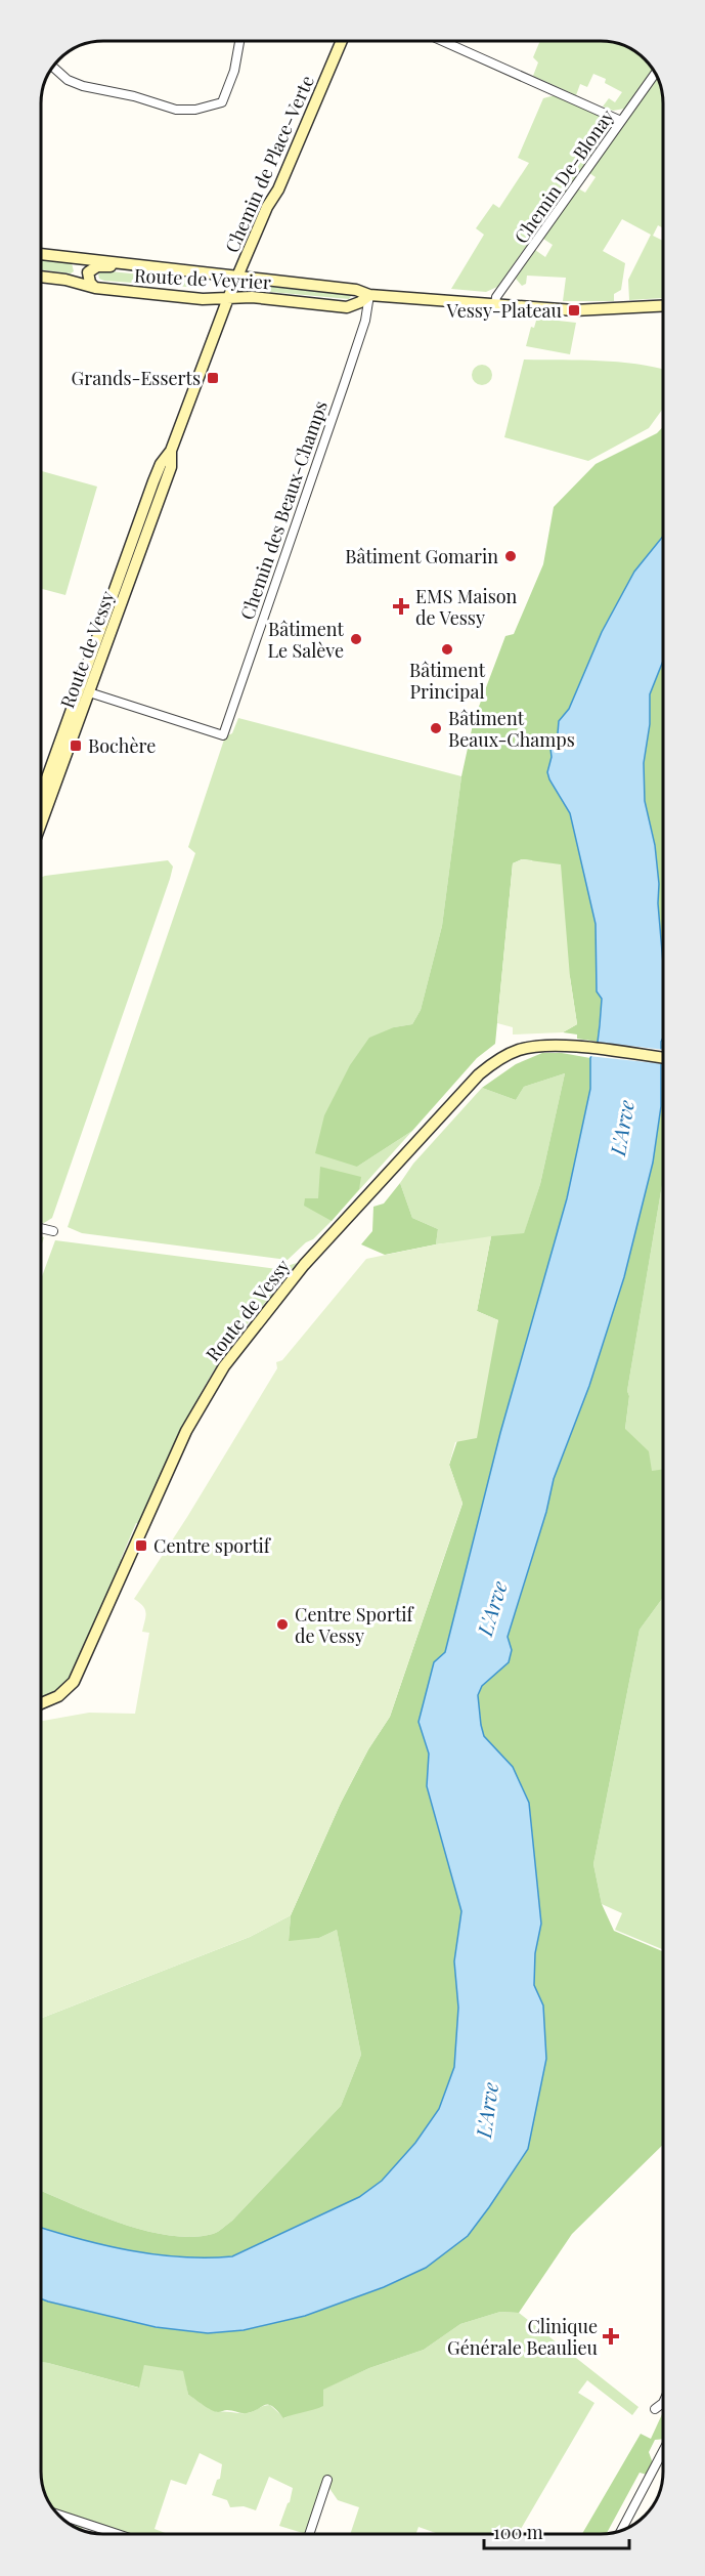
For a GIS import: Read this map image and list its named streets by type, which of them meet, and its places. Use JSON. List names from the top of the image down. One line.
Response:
{"streets":{"street":["Chemin de Place-Verte","Chemin De-Blonay","Route de Veyrier","Chemin des Beaux-Champs","Route de Vessy"]},"crossings":[["Chemin de Place-Verte","Route de Veyrier"],["Chemin de Place-Verte","Route de Vessy"],["Chemin De-Blonay","Route de Veyrier"],["Route de Veyrier","Chemin des Beaux-Champs"],["Route de Veyrier","Route de Vessy"],["Chemin des Beaux-Champs","Route de Vessy"]],"water":["L'Arve"],"places":{"transit":["Vessy-Plateau","Grands-Esserts","Bochère","Centre sportif"],"other":["Bâtiment Gomarin","Bâtiment Le Salève","Bâtiment Principal","Bâtiment Beaux-Champs","Centre Sportif de Vessy"],"health":["EMS Maison de Vessy","Clinique Générale Beaulieu"]},"scale_bar":"100 m"}
